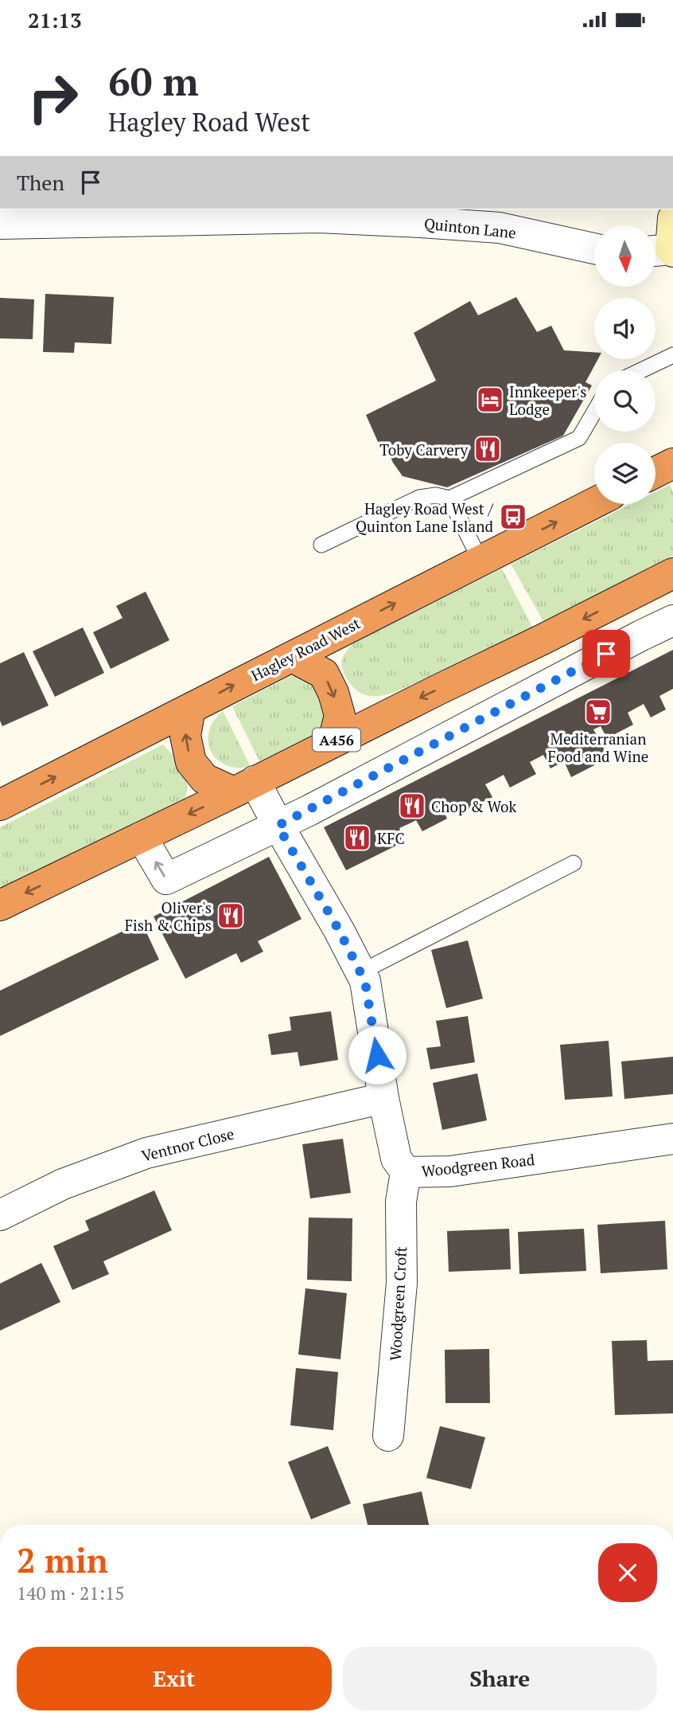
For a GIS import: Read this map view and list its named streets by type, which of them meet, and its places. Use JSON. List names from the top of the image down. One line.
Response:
{"streets":{"highway":["Hagley Road West","A456"],"street":["Quinton Lane","Ventnor Close","Woodgreen Road","Woodgreen Croft"]},"crossings":[["Hagley Road West","A456"],["Hagley Road West","Woodgreen Road"],["A456","Woodgreen Road"],["Ventnor Close","Woodgreen Road"],["Woodgreen Road","Woodgreen Croft"]],"places":{"hotel":["Innkeeper's Lodge"],"restaurant":["Toby Carvery","Chop & Wok","KFC","Oliver's Fish & Chips"],"bus stop":["Hagley Road West / Quinton Lane Island"],"supermarket":["Mediterranian Food and Wine"]},"north":"bottom","page":{"status":"21:13","turn":["60 m","Hagley Road West"],"then":"Then","heading":["2 min","140 m · 21:15"],"buttons":["Exit","Share"]}}
